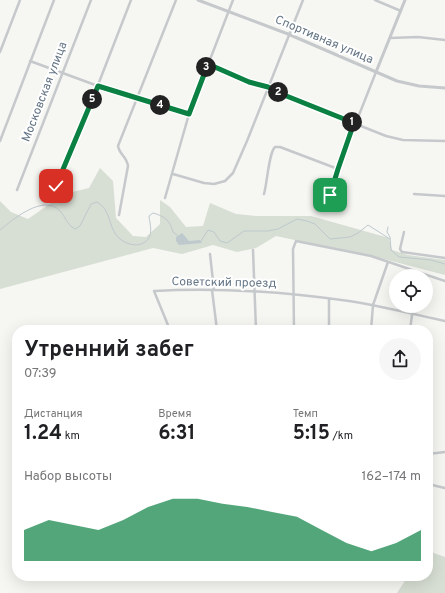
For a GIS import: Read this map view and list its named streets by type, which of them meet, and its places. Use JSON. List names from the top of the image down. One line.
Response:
{"streets":{"street":["Спортивная улица","Московская улица","Советский проезд"]},"page":{"pins":["3","2","5","4","1"],"heading":["Утренний забег","07:39"],"stats":[["Дистанция","1.24 km"],["Время","6:31"],["Темп","5:15 /km"]],"chart":["Набор высоты","162–174 m"]}}
